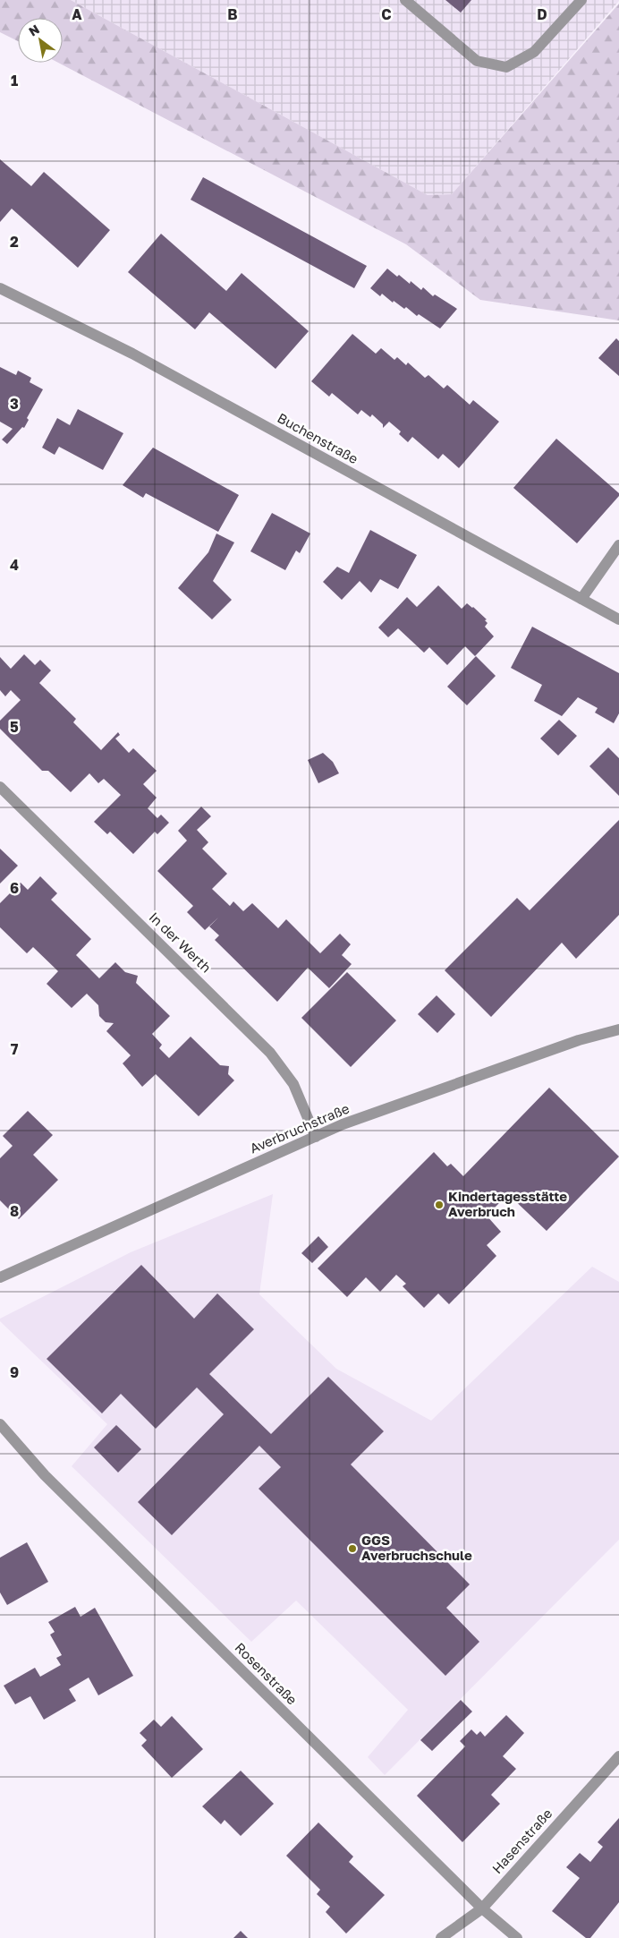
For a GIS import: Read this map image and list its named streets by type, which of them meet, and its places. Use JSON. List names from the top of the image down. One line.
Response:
{"streets":{"street":["Buchenstraße","In der Werth","Averbruchstraße","Rosenstraße","Hasenstraße"]},"crossings":[["In der Werth","Averbruchstraße"],["Rosenstraße","Hasenstraße"]],"places":["Kindertagesstätte Averbruch","GGS Averbruchschule"],"north":"top left","grid":{"columns":["A","B","C","D"],"rows":["1","2","3","4","5","6","7","8","9"]}}
